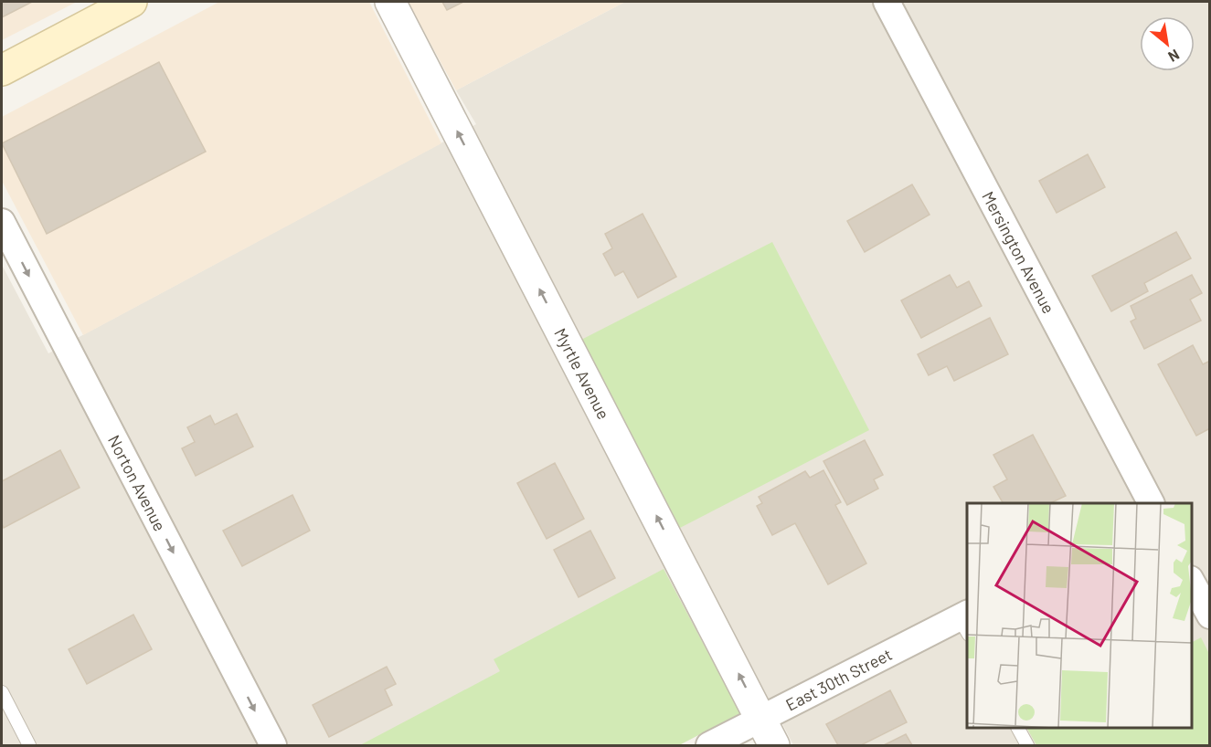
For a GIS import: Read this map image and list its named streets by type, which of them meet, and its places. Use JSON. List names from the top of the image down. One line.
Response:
{"streets":{"street":["Mersington Avenue","Myrtle Avenue","Norton Avenue","East 30th Street"]},"crossings":[["Myrtle Avenue","East 30th Street"]],"one_way":["Myrtle Avenue","Norton Avenue"],"north":"bottom right"}
